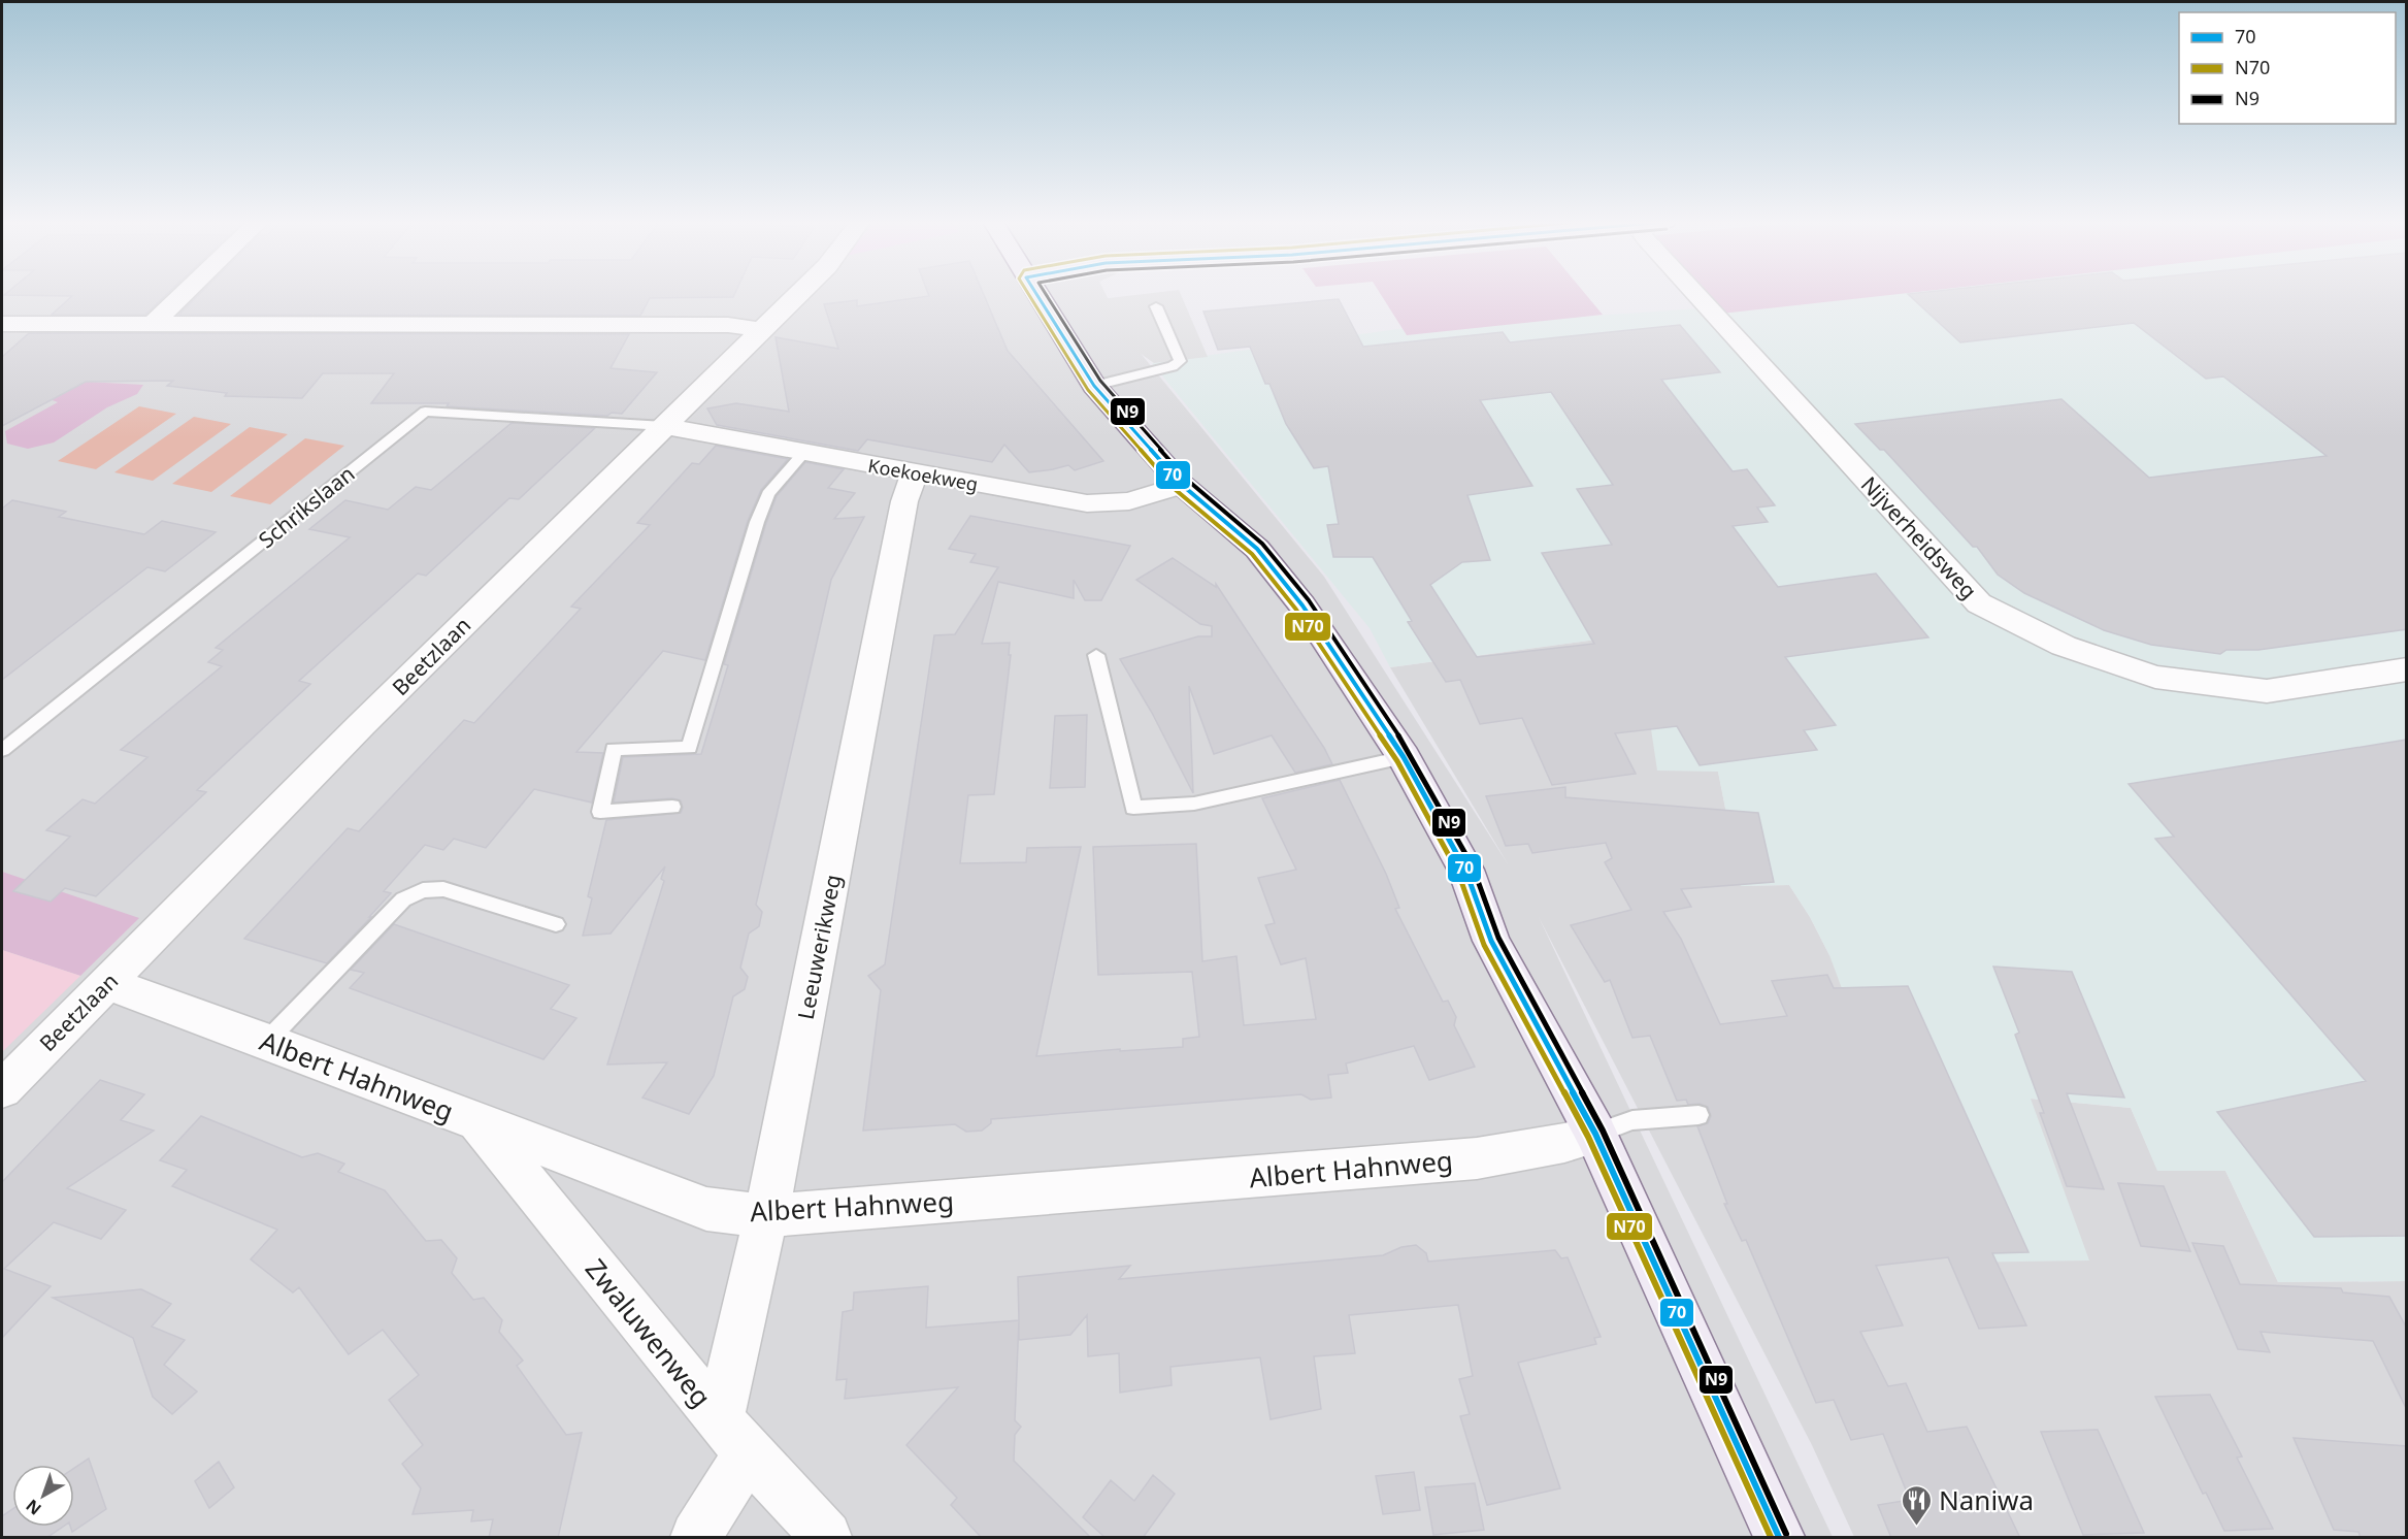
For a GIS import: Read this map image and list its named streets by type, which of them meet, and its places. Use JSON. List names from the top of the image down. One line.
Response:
{"streets":{"street":["Koekoekweg","Nijverheidsweg","Beetzlaan","Leeuwerikweg","Albert Hahnweg","Zwaluwenweg"],"lane":["Schrikslaan"]},"crossings":[["Koekoekweg","Schrikslaan"],["Koekoekweg","Beetzlaan"],["Koekoekweg","Leeuwerikweg"],["Schrikslaan","Beetzlaan"],["Beetzlaan","Albert Hahnweg"],["Leeuwerikweg","Albert Hahnweg"],["Leeuwerikweg","Zwaluwenweg"],["Albert Hahnweg","Zwaluwenweg"]],"places":{"restaurant":["Naniwa"]},"lines":["transit line 70","transit line N70","transit line N9"],"legend":["70","N70","N9"],"north":"bottom left"}
